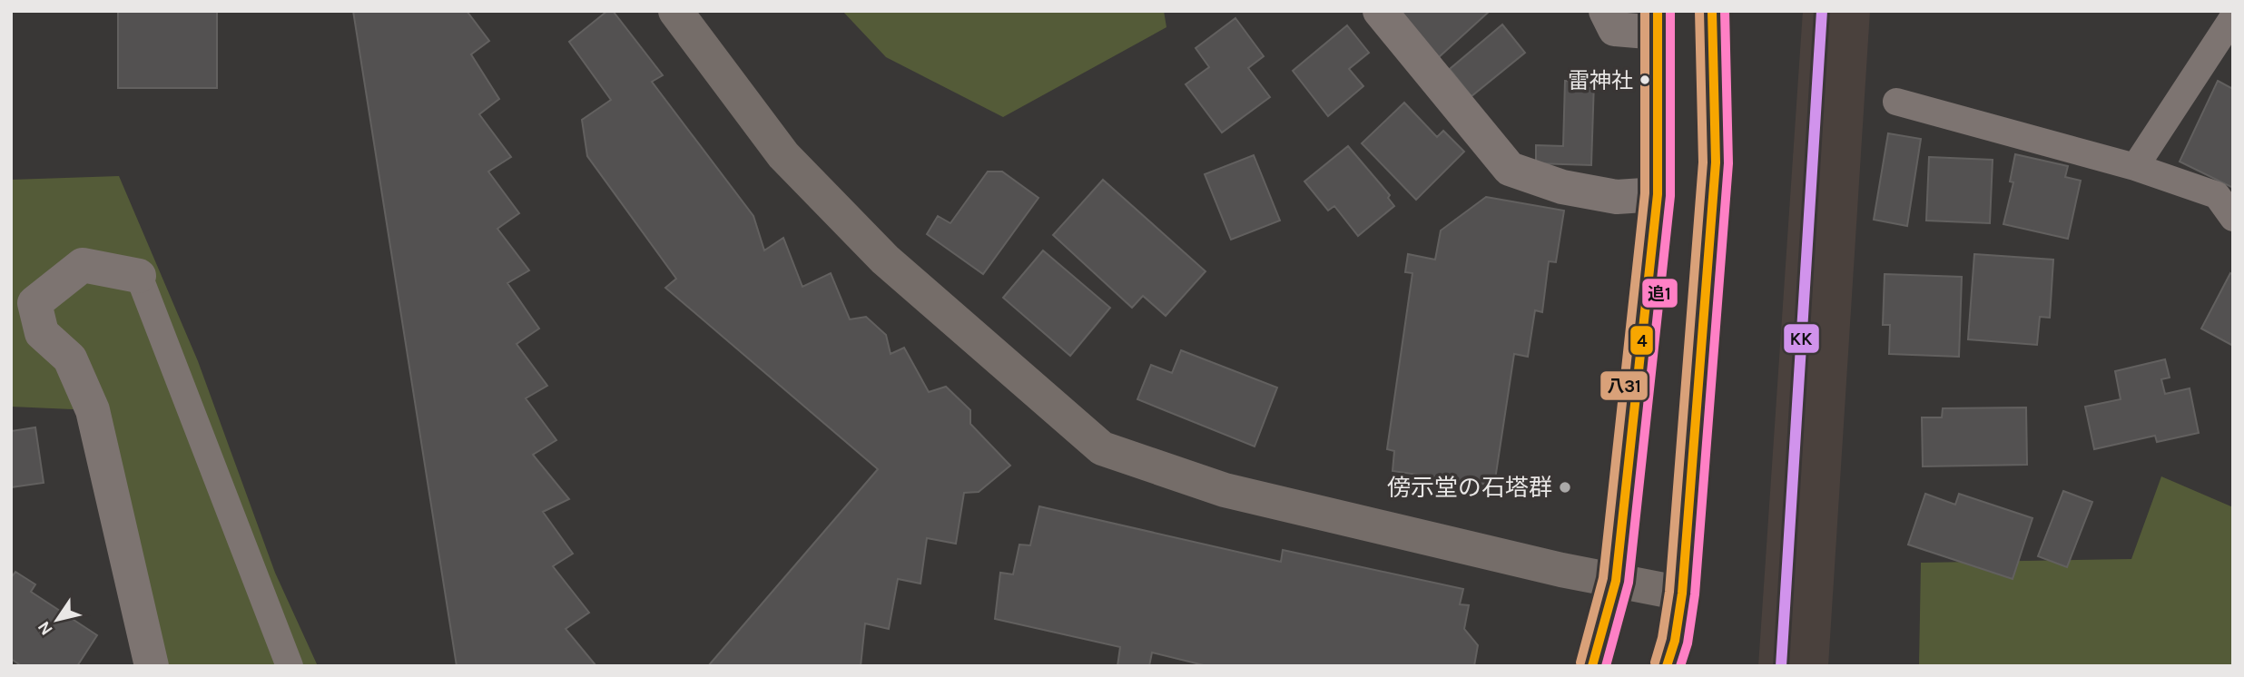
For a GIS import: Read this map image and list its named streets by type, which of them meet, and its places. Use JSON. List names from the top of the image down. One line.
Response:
{"places":["雷神社","傍示堂の石塔群"],"lines":["transit line KK","transit line 4","transit line 追1","transit line 八31"],"north":"bottom left"}
